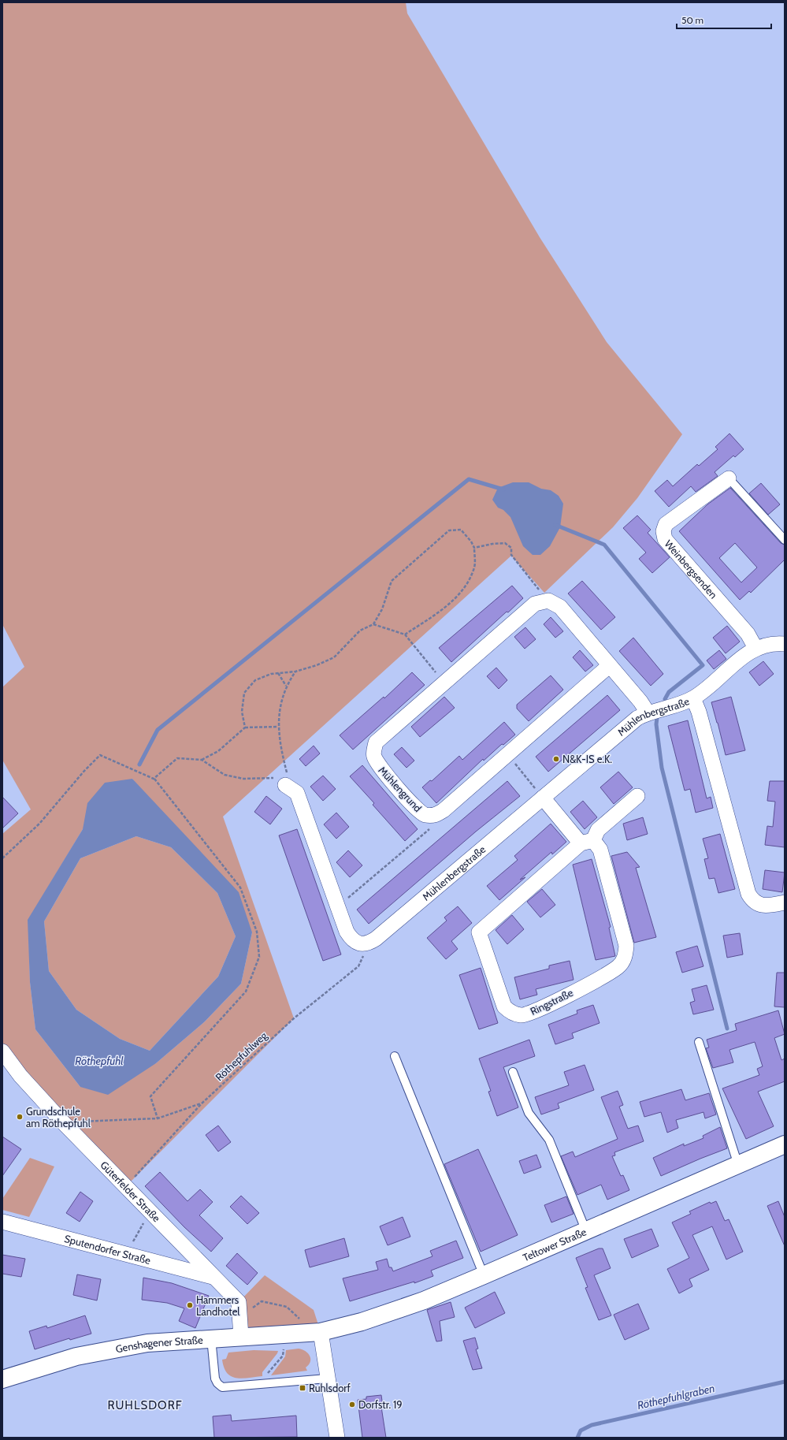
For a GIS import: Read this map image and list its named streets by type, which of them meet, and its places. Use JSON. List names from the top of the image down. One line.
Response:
{"streets":{"main road":["Teltower Straße","Genshagener Straße"],"street":["Weinbergsenden","Mühlenbergstraße","Mühlengrund","Ringstraße","Güterfelder Straße","Sputendorfer Straße"],"path":["Röthepfuhlweg"]},"crossings":[["Weinbergsenden","Mühlenbergstraße"],["Mühlenbergstraße","Ringstraße"],["Mühlenbergstraße","Röthepfuhlweg"],["Röthepfuhlweg","Güterfelder Straße"],["Güterfelder Straße","Sputendorfer Straße"],["Güterfelder Straße","Genshagener Straße"],["Teltower Straße","Genshagener Straße"]],"districts":["RUHLSDORF"],"water":["Röthepfuhl","Röthepfuhlgraben"],"places":{"other":["N&K-IS e.K.","Grundschule am Röthepfuhl","Hammers Landhotel","Dorfstr. 19"],"transit":["Ruhlsdorf"]},"scale_bar":"50 m"}
